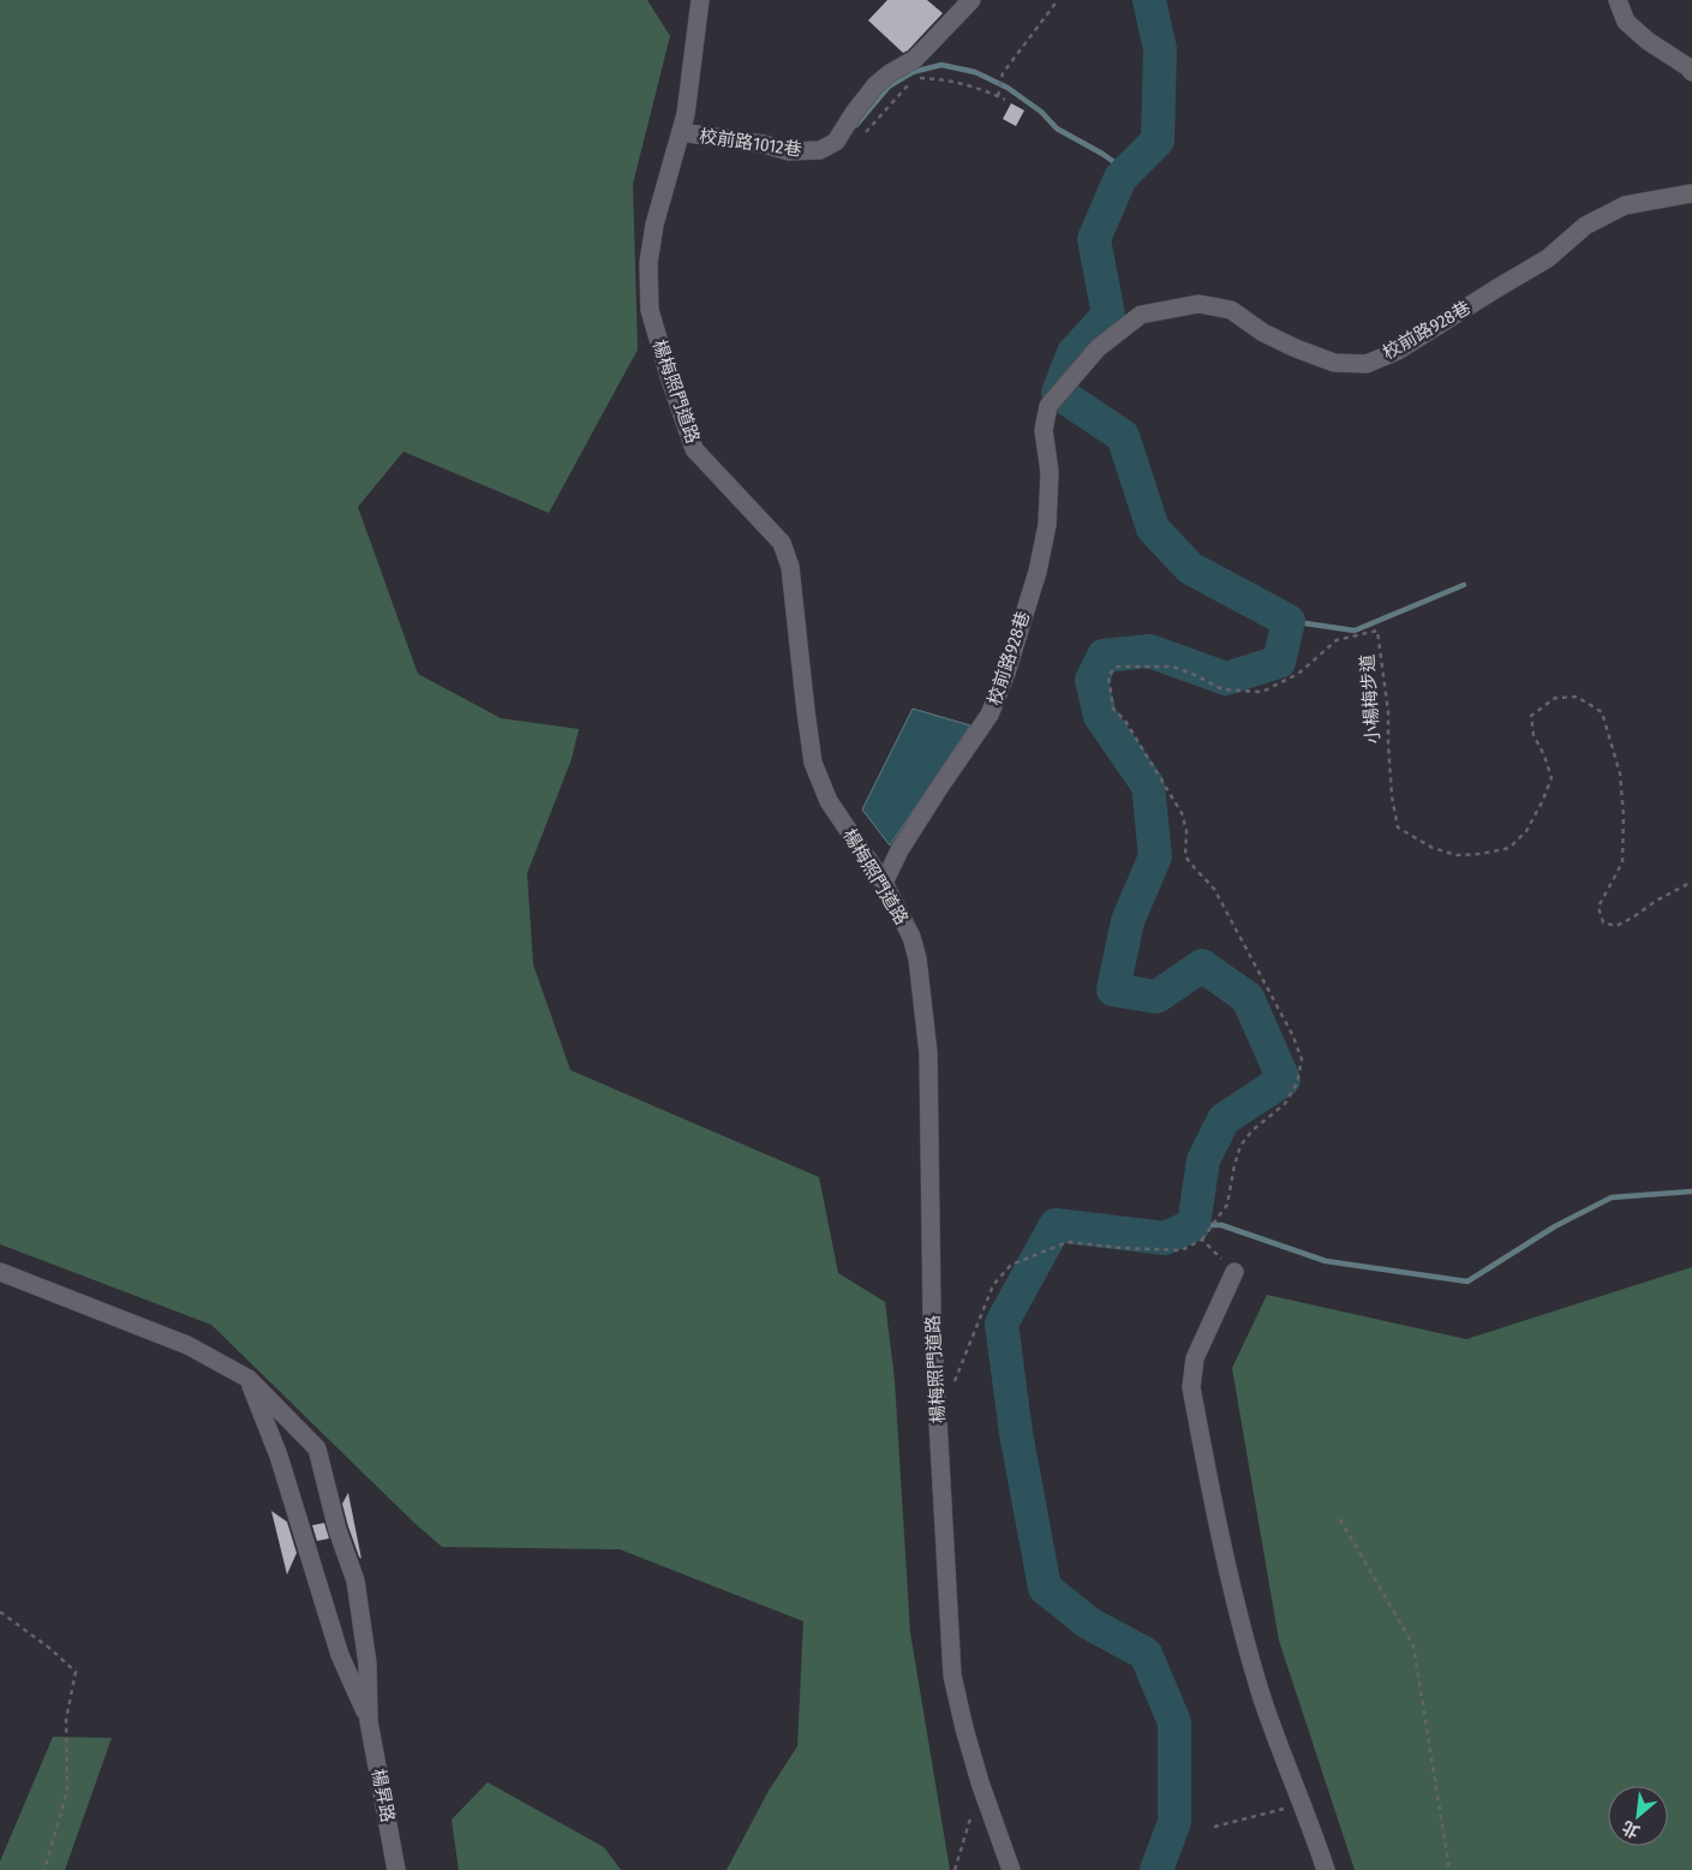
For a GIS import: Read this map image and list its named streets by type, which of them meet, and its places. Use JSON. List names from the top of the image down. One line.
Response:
{"streets":{"street":["校前路1012巷","校前路928巷","楊梅照門道路","楊昇路"],"path":["小楊梅步道"]},"crossings":[["校前路1012巷","楊梅照門道路"],["校前路928巷","楊梅照門道路"]],"north":"bottom left"}
